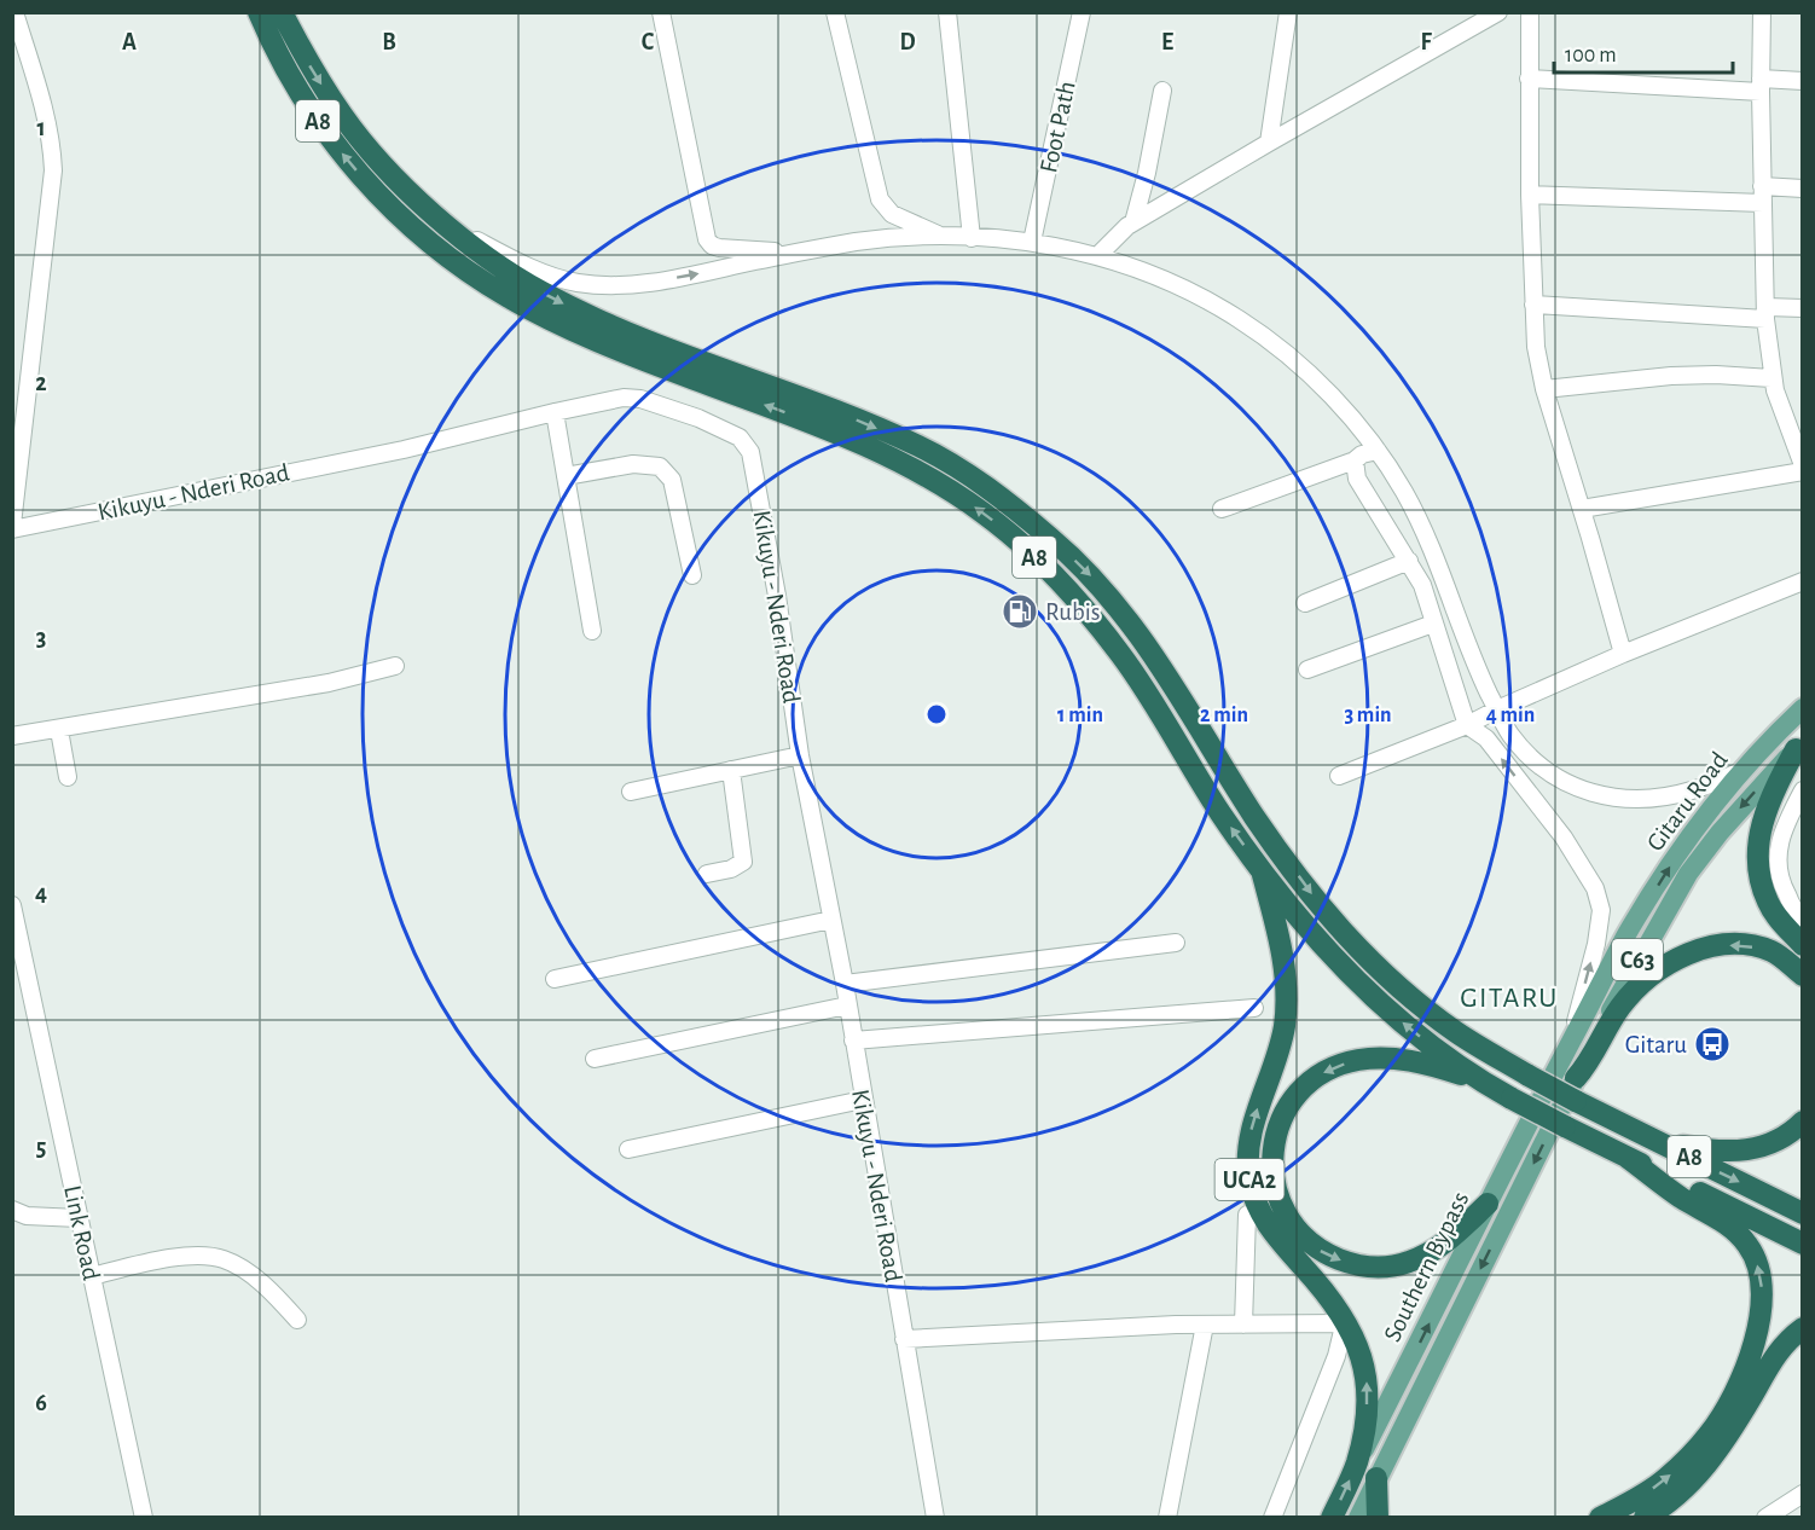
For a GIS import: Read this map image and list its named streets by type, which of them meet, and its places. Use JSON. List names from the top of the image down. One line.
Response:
{"streets":{"highway":["A8","C63","UCA2","Southern Bypass"],"main road":["Gitaru Road"],"street":["Foot Path","Kikuyu - Nderi Road","Link Road"]},"crossings":[["A8","UCA2"],["Gitaru Road","Southern Bypass"],["UCA2","Southern Bypass"]],"districts":["GITARU"],"places":{"fuel station":["Rubis"],"bus stop":["Gitaru"]},"scale_bar":"100 m","grid":{"columns":["A","B","C","D","E","F"],"rows":["1","2","3","4","5","6"]},"rings":["1 min","2 min","3 min","4 min"]}
